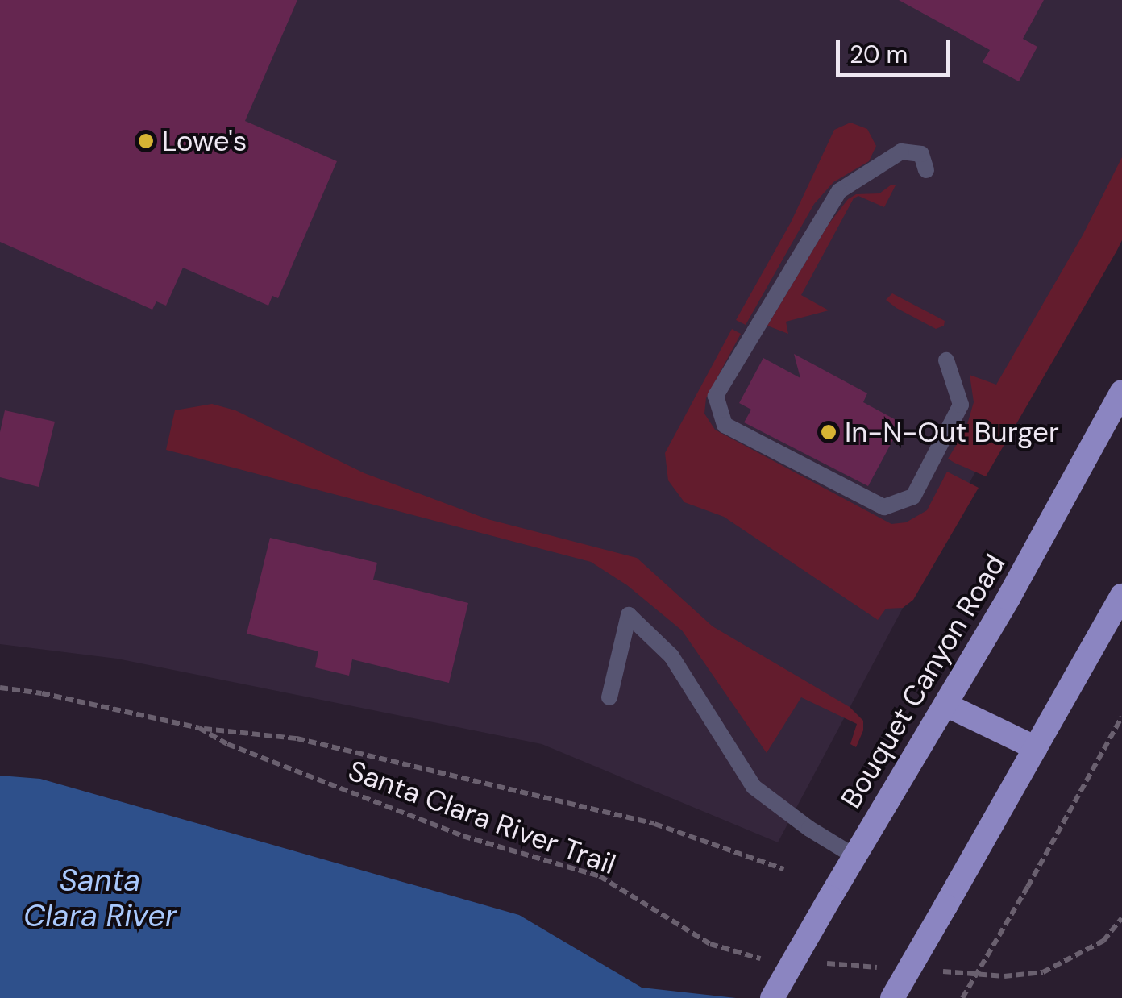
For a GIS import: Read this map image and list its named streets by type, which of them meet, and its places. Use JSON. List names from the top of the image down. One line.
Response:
{"streets":{"main road":["Bouquet Canyon Road"],"path":["Santa Clara River Trail"]},"water":["Santa Clara River"],"places":["Lowe's","In-N-Out Burger"],"scale_bar":"20 m"}
